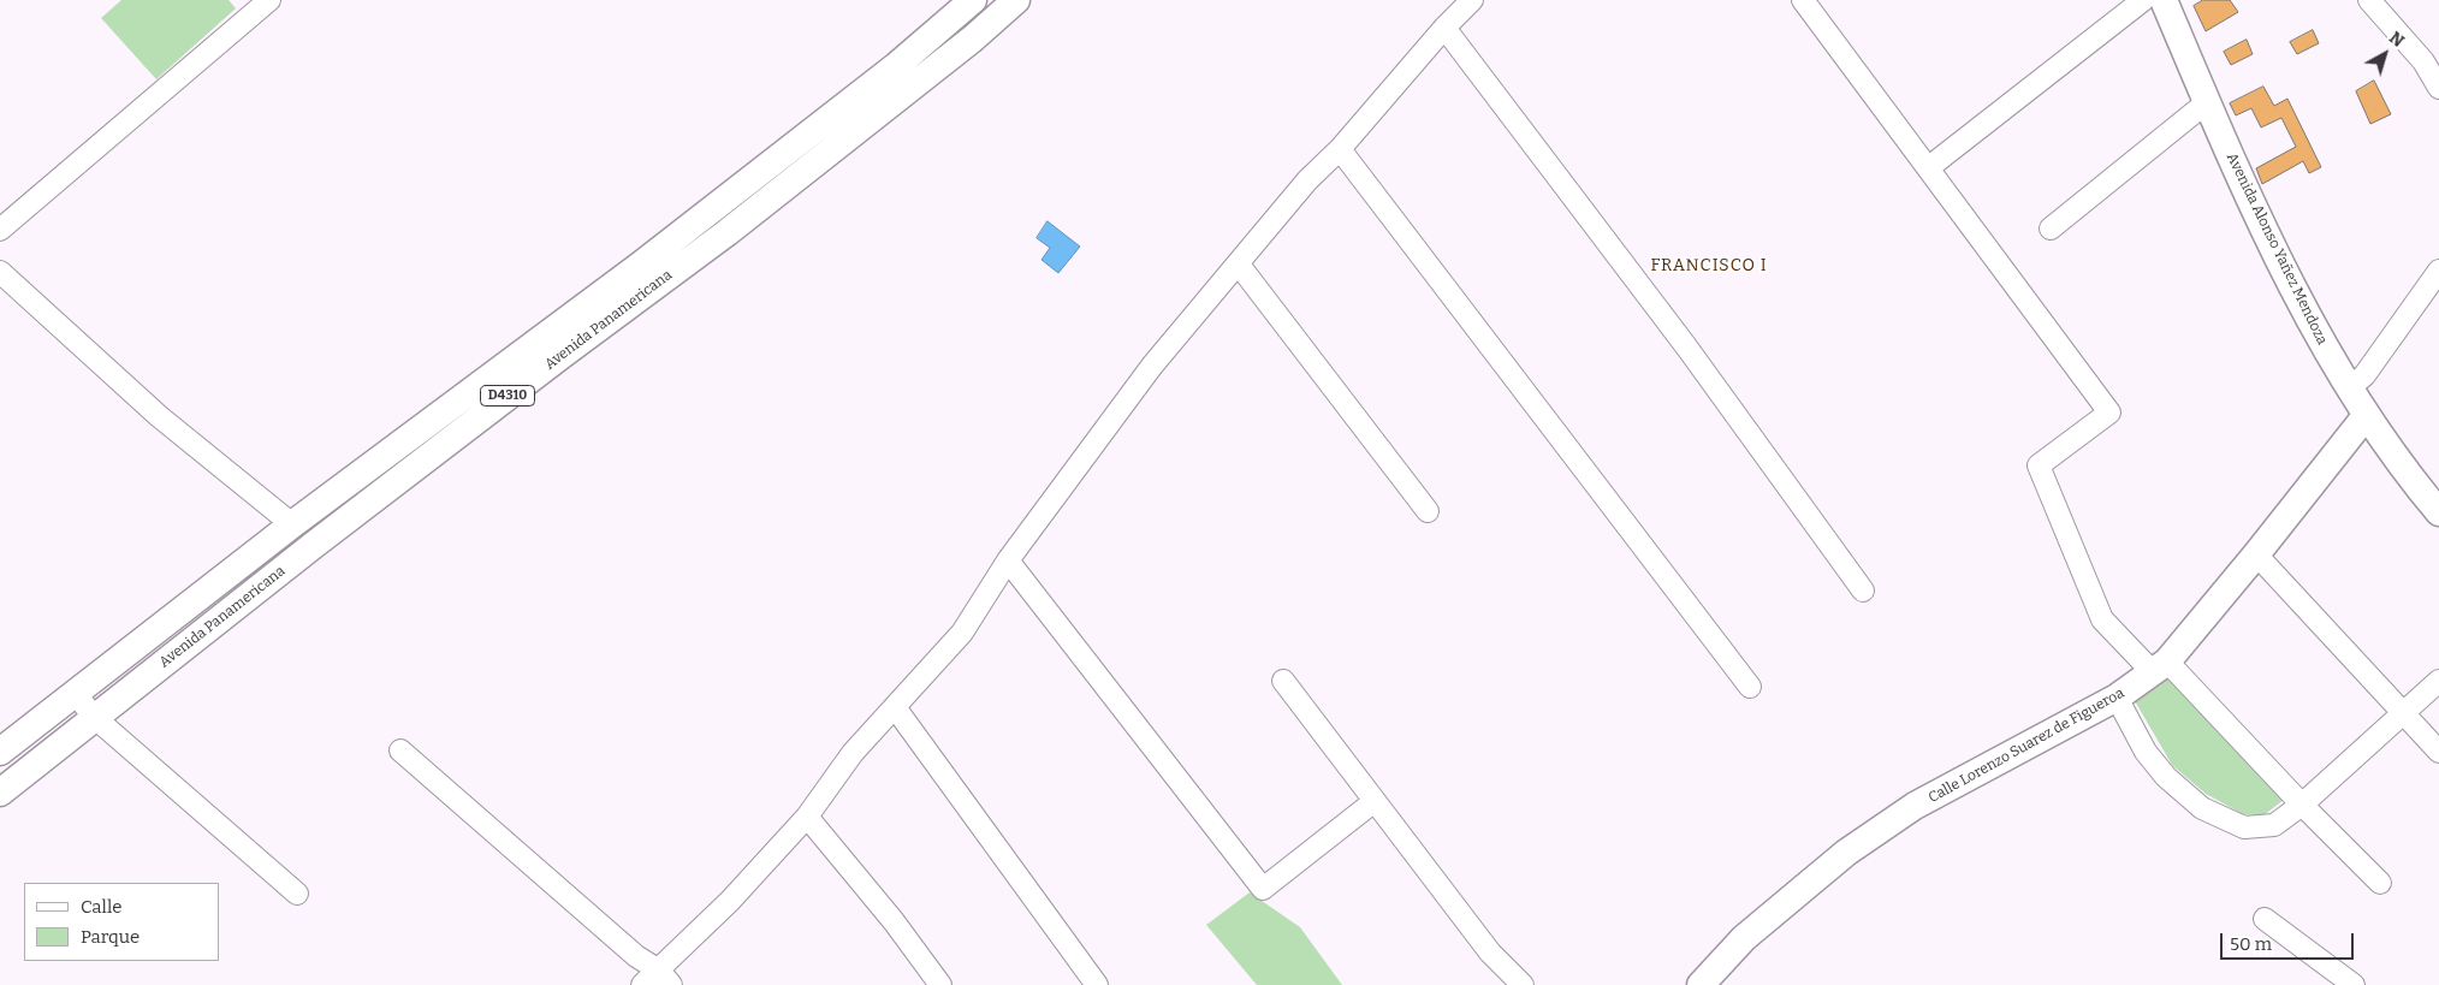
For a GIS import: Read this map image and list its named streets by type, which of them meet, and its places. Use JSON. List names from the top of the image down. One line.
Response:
{"streets":{"main road":["Avenida Alonso Yañez Mendoza","Avenida Panamericana","D4310","Calle Lorenzo Suarez de Figueroa"]},"crossings":[["Avenida Alonso Yañez Mendoza","Calle Lorenzo Suarez de Figueroa"]],"districts":["FRANCISCO I"],"legend":["Calle","Parque"],"scale_bar":"50 m","north":"top right"}
